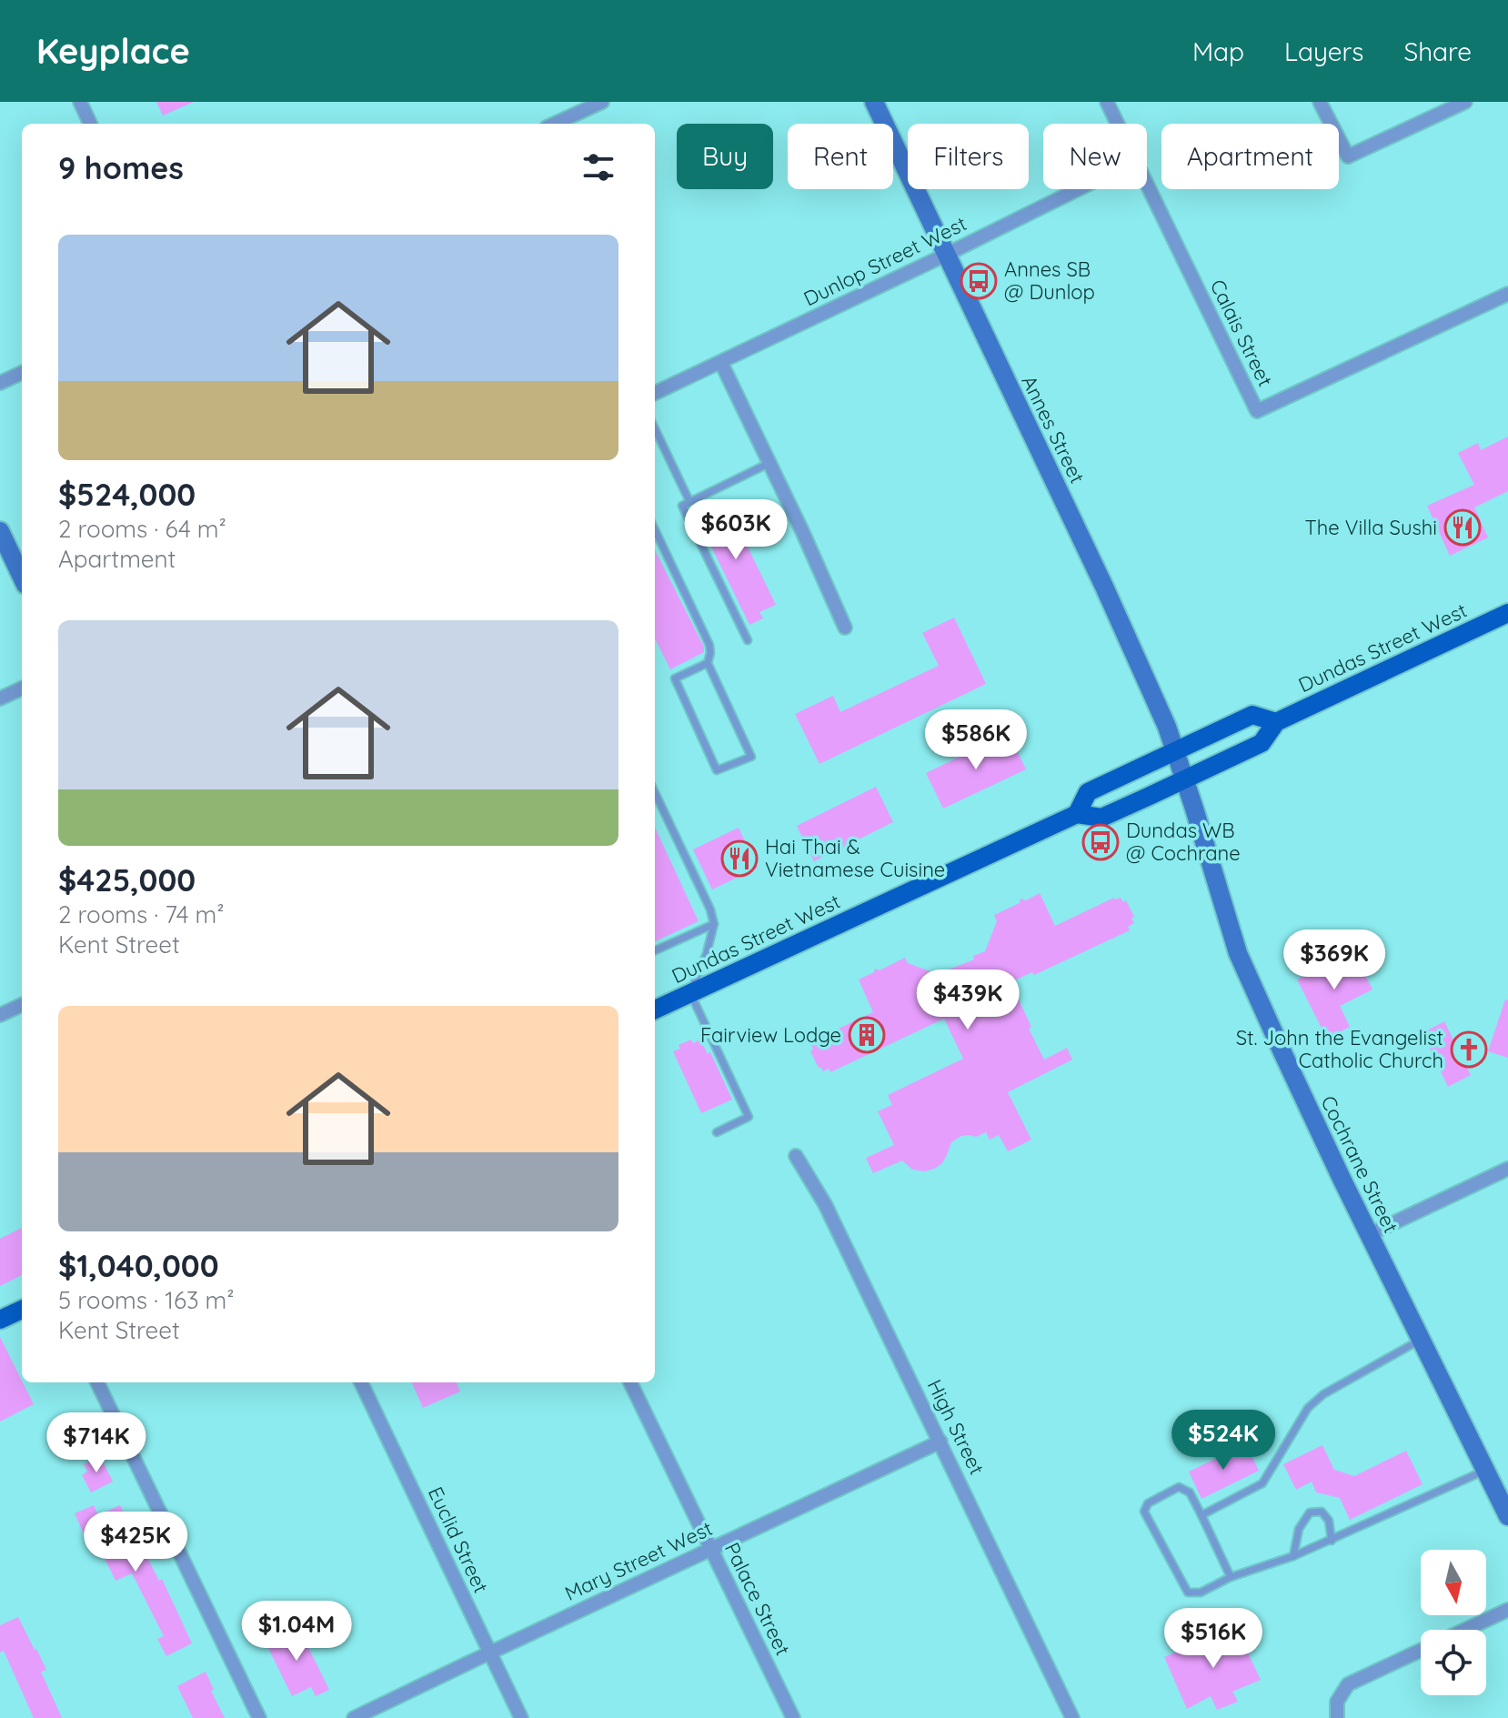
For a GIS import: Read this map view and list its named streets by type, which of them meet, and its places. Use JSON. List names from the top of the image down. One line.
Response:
{"streets":{"main road":["Annes Street","Dundas Street West","Cochrane Street"],"street":["Dunlop Street West","Calais Street","High Street","Euclid Street","Mary Street West","Palace Street"]},"crossings":[["Dunlop Street West","Annes Street"],["Annes Street","Dundas Street West"],["Annes Street","Cochrane Street"],["Dundas Street West","Cochrane Street"],["High Street","Mary Street West"],["Euclid Street","Mary Street West"],["Mary Street West","Palace Street"]],"places":{"bus stop":["Annes SB @ Dunlop","Dundas WB @ Cochrane"],"restaurant":["The Villa Sushi","Hai Thai & Vietnamese Cuisine"],"building":["Fairview Lodge"],"church":["St. John the Evangelist Catholic Church"]},"north":"bottom","page":{"header":"Keyplace","nav":["Map","Layers","Share"],"chip":["Buy","Rent","Filters","New","Apartment"],"heading":"9 homes","list":[{"name":"$524,000","note":"2 rooms · 64 m² · Apartment"},{"name":"$425,000","note":"2 rooms · 74 m² · Kent Street"},{"name":"$1,040,000","note":"5 rooms · 163 m² · Kent Street"}],"price":["$603K","$586K","$369K","$439K","$524K","$714K","$425K","$1.04M","$516K"]}}
